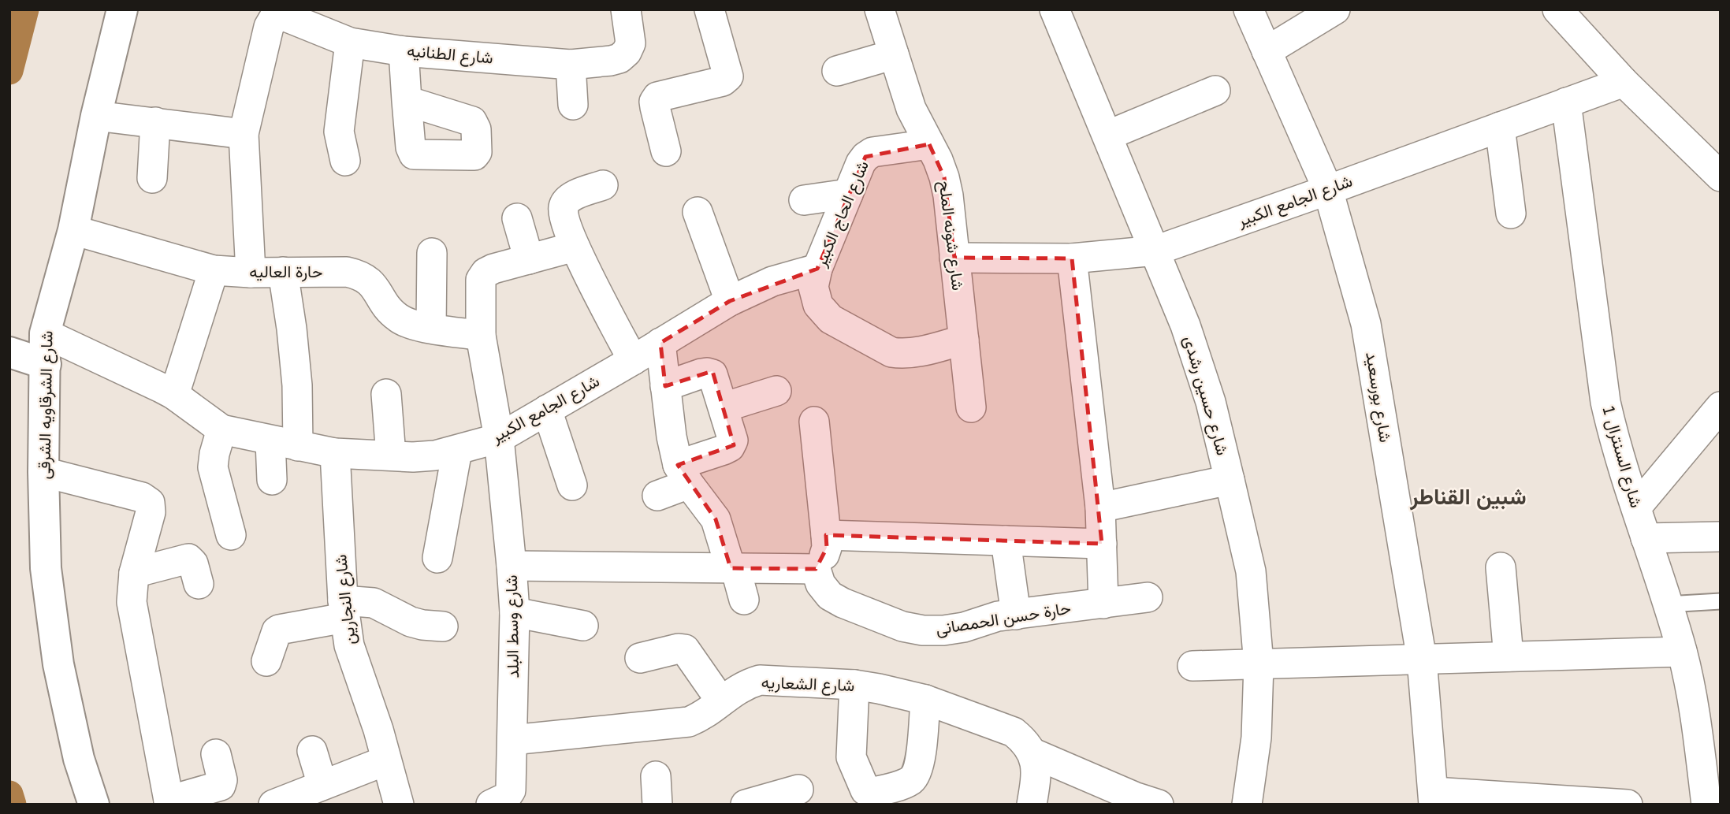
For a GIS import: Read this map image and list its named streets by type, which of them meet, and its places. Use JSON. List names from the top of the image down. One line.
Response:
{"streets":{"street":["شارع الطنانيه","شارع الجامع الكبير","شارع الحاج الكبير","شارع شونه الملح","حارة العاليه","شارع حسين رشدى","شارع بورسعيد","شارع الشرقاويه الشرقى","شارع السنترال 1","شارع النجارين","حارة حسن الحمصانى","شارع وسط البلد","شارع الشعاريه"]},"crossings":[["شارع الجامع الكبير","شارع الحاج الكبير"],["شارع الجامع الكبير","شارع شونه الملح"],["شارع الجامع الكبير","شارع حسين رشدى"],["شارع الجامع الكبير","شارع بورسعيد"],["شارع الجامع الكبير","شارع الشرقاويه الشرقى"],["شارع الجامع الكبير","شارع السنترال 1"],["شارع الجامع الكبير","شارع النجارين"],["شارع الجامع الكبير","شارع وسط البلد"],["شارع الحاج الكبير","شارع شونه الملح"],["حارة العاليه","شارع الشرقاويه الشرقى"],["حارة العاليه","شارع وسط البلد"],["شارع وسط البلد","شارع الشعاريه"]],"districts":["شبين القناطر"]}
